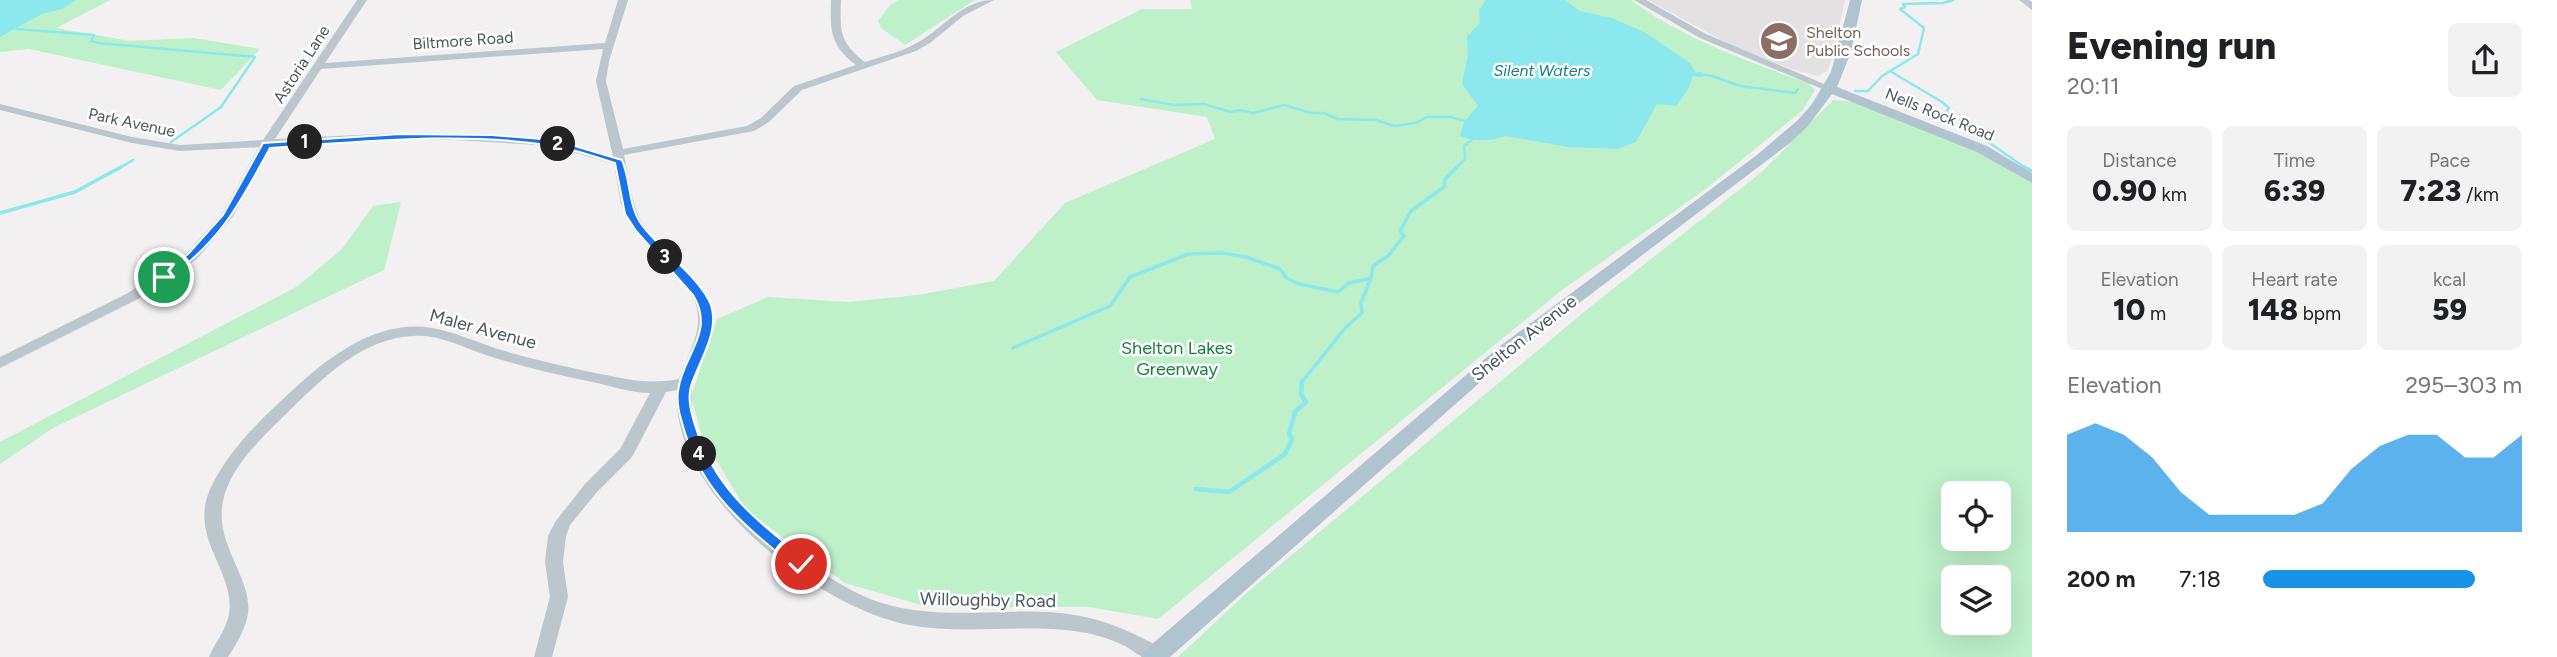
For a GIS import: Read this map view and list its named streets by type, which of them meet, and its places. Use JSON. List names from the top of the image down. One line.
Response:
{"streets":{"main road":["Nells Rock Road","Shelton Avenue"],"street":["Biltmore Road","Astoria Lane","Park Avenue","Maler Avenue","Willoughby Road"]},"crossings":[["Biltmore Road","Astoria Lane"],["Biltmore Road","Willoughby Road"],["Astoria Lane","Park Avenue"],["Nells Rock Road","Shelton Avenue"],["Park Avenue","Willoughby Road"],["Maler Avenue","Willoughby Road"],["Shelton Avenue","Willoughby Road"]],"water":["Silent Waters"],"parks":["Shelton Lakes Greenway"],"places":{"school or university":["Shelton Public Schools"]},"page":{"heading":["Evening run","20:11"],"stats":[["Distance","0.90 km"],["Time","6:39"],["Pace","7:23 /km"],["Elevation","10 m"],["Heart rate","148 bpm"],["kcal","59"]],"pins":["1","2","3","4"],"chart":["Elevation","295–303 m"],"list":[{"name":"200 m","note":"7:18"}]}}
